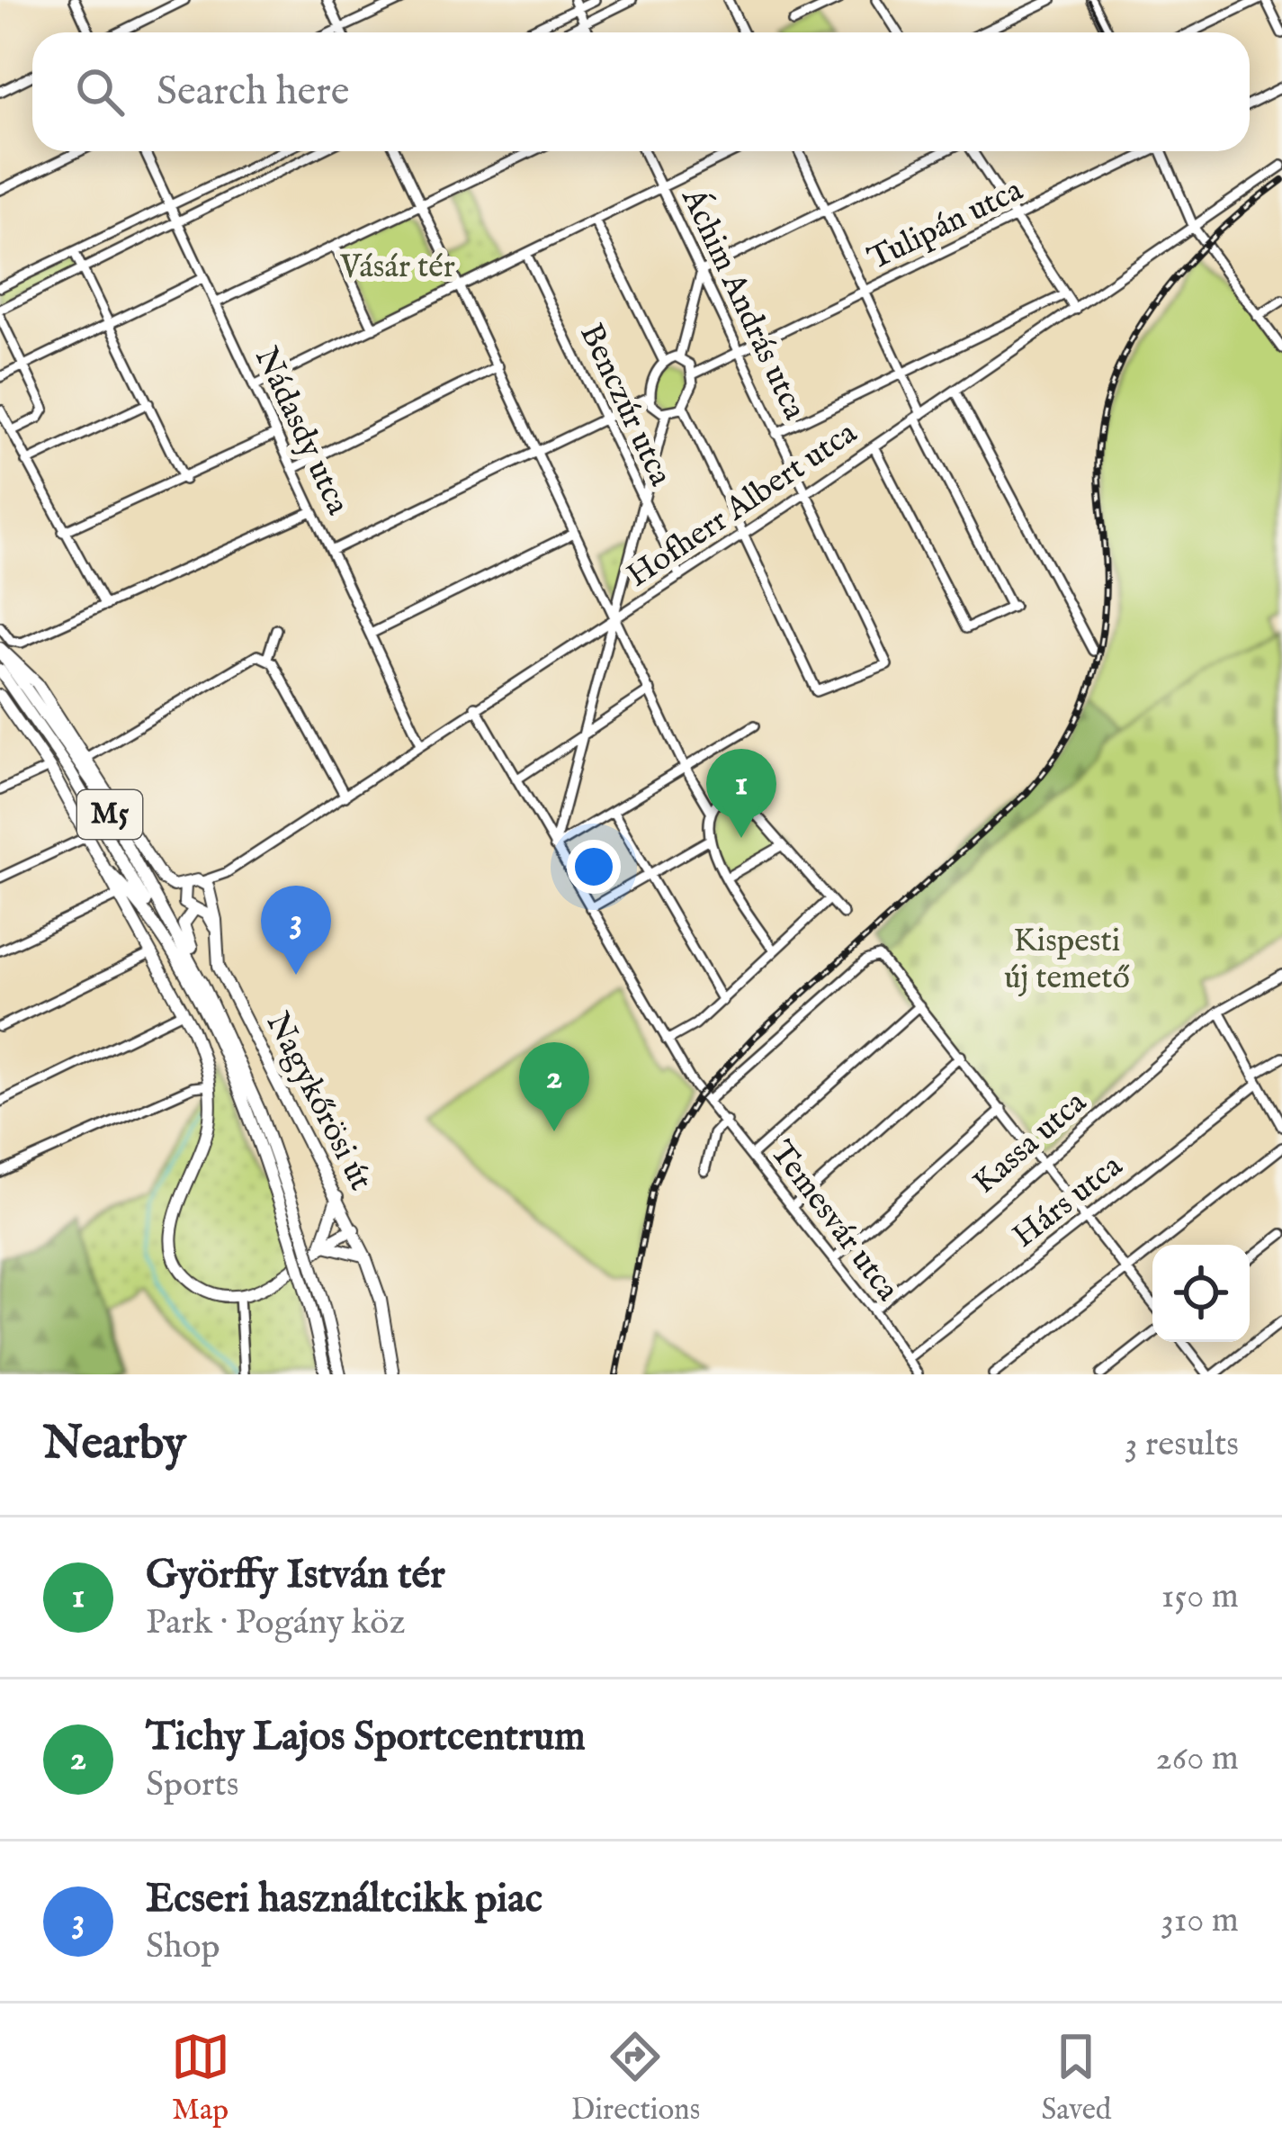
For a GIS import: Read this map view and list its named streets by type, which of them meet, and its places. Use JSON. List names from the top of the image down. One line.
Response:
{"streets":{"main road":["M5","Nagykőrösi út"],"street":["Tulipán utca","Áchim András utca","Benczúr utca","Nádasdy utca","Hofherr Albert utca","Kassa utca","Hárs utca","Temesvár utca"]},"crossings":[["Tulipán utca","Áchim András utca"],["Áchim András utca","Hofherr Albert utca"],["Benczúr utca","Hofherr Albert utca"],["Nádasdy utca","Hofherr Albert utca"],["Hofherr Albert utca","Nagykőrösi út"],["Hofherr Albert utca","Temesvár utca"],["Kassa utca","Temesvár utca"],["Hárs utca","Temesvár utca"]],"parks":["Vásár tér","Kispesti új temető"],"page":{"search":"Search here","pins":["1","3","2"],"heading":["Nearby","3 results"],"list":[{"mark":"1","name":"Györffy István tér","note":"Park · Pogány köz","value":"150 m"},{"mark":"2","name":"Tichy Lajos Sportcentrum","note":"Sports","value":"260 m"},{"mark":"3","name":"Ecseri használtcikk piac","note":"Shop","value":"310 m"}],"nav":["Map","Directions","Saved"]}}
